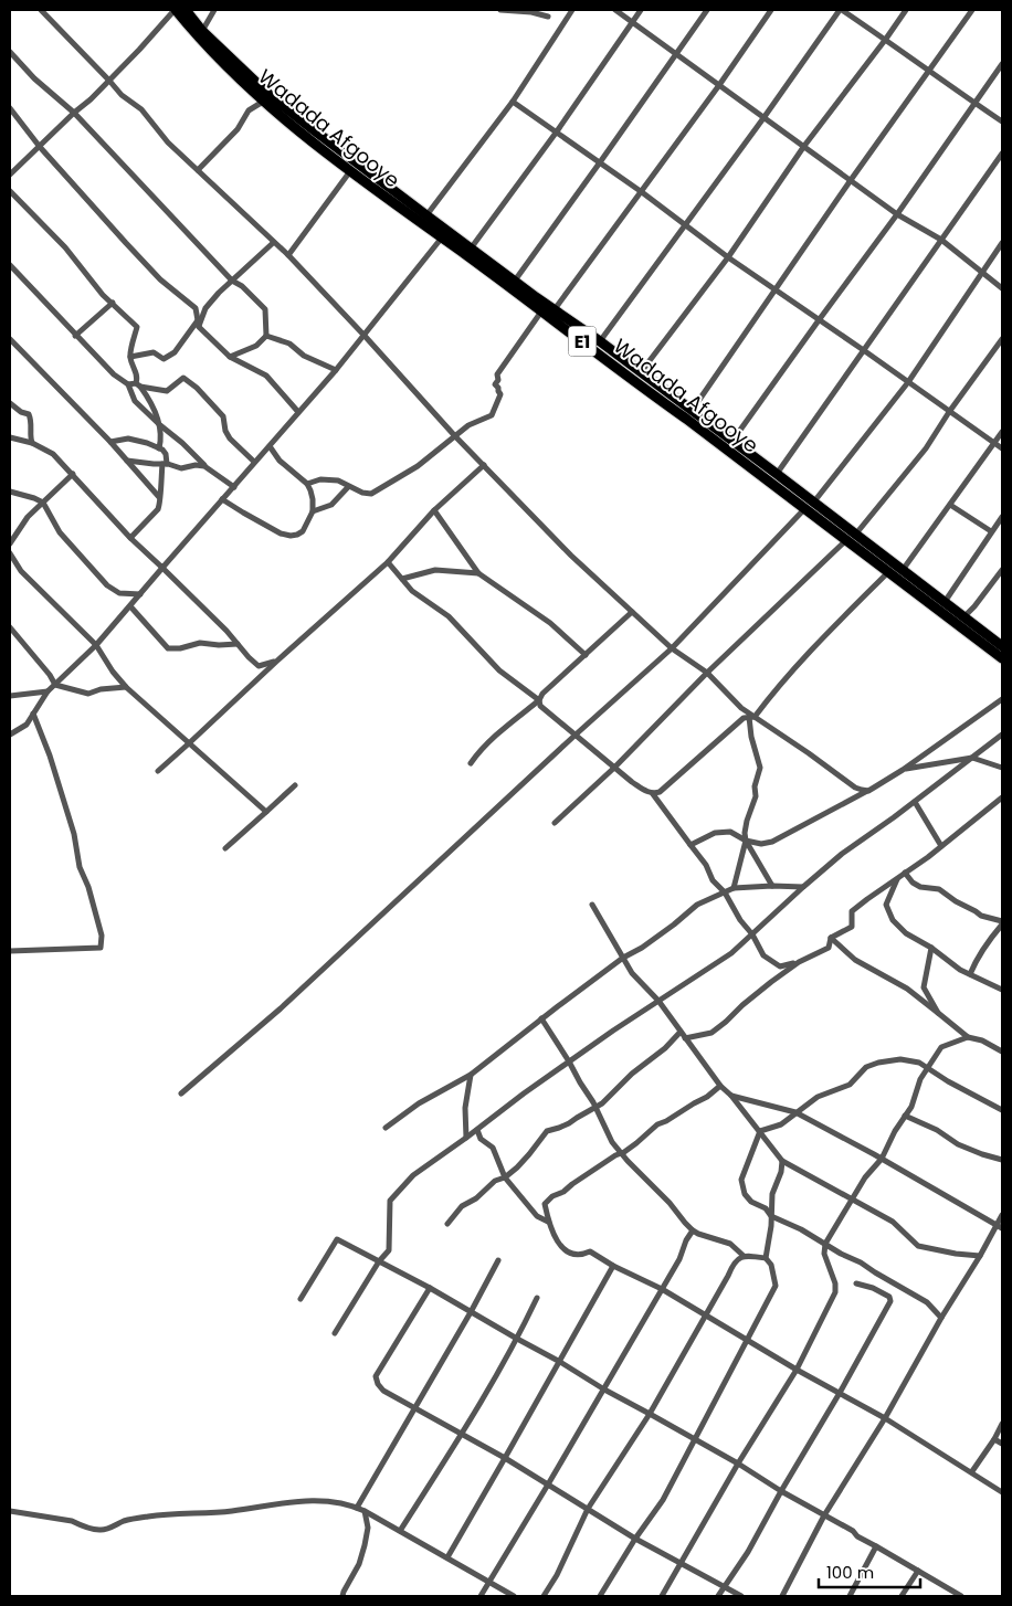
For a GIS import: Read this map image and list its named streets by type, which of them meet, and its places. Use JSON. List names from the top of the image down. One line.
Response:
{"streets":{"highway":["Wadada Afgooye","E1"]},"scale_bar":"100 m"}
